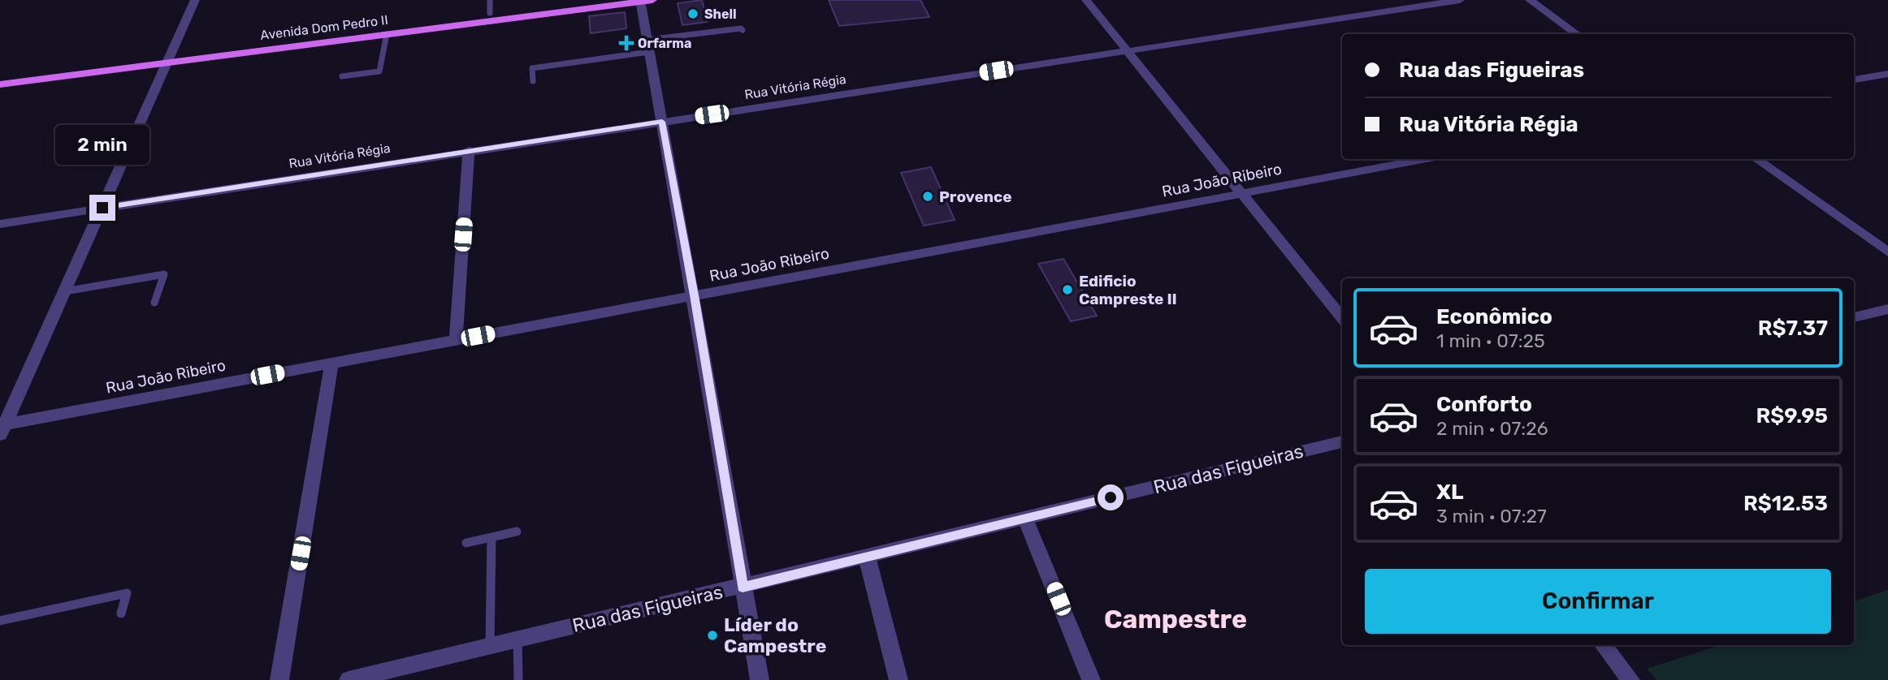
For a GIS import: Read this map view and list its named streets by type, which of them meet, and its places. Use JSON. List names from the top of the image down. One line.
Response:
{"streets":{"main road":["Avenida Dom Pedro II"],"street":["Rua Vitória Régia","Rua João Ribeiro","Rua das Figueiras"]},"districts":["Campestre"],"places":{"other":["Shell","Provence","Edificio Campreste II","Líder do Campestre"],"health":["Orfarma"]},"page":{"banner":["Rua das Figueiras","Rua Vitória Régia"],"bubble":"2 min","list":[{"name":"Econômico","note":"1 min · 07:25","value":"R$7.37"},{"name":"Conforto","note":"2 min · 07:26","value":"R$9.95"},{"name":"XL","note":"3 min · 07:27","value":"R$12.53"}],"buttons":"Confirmar"}}
